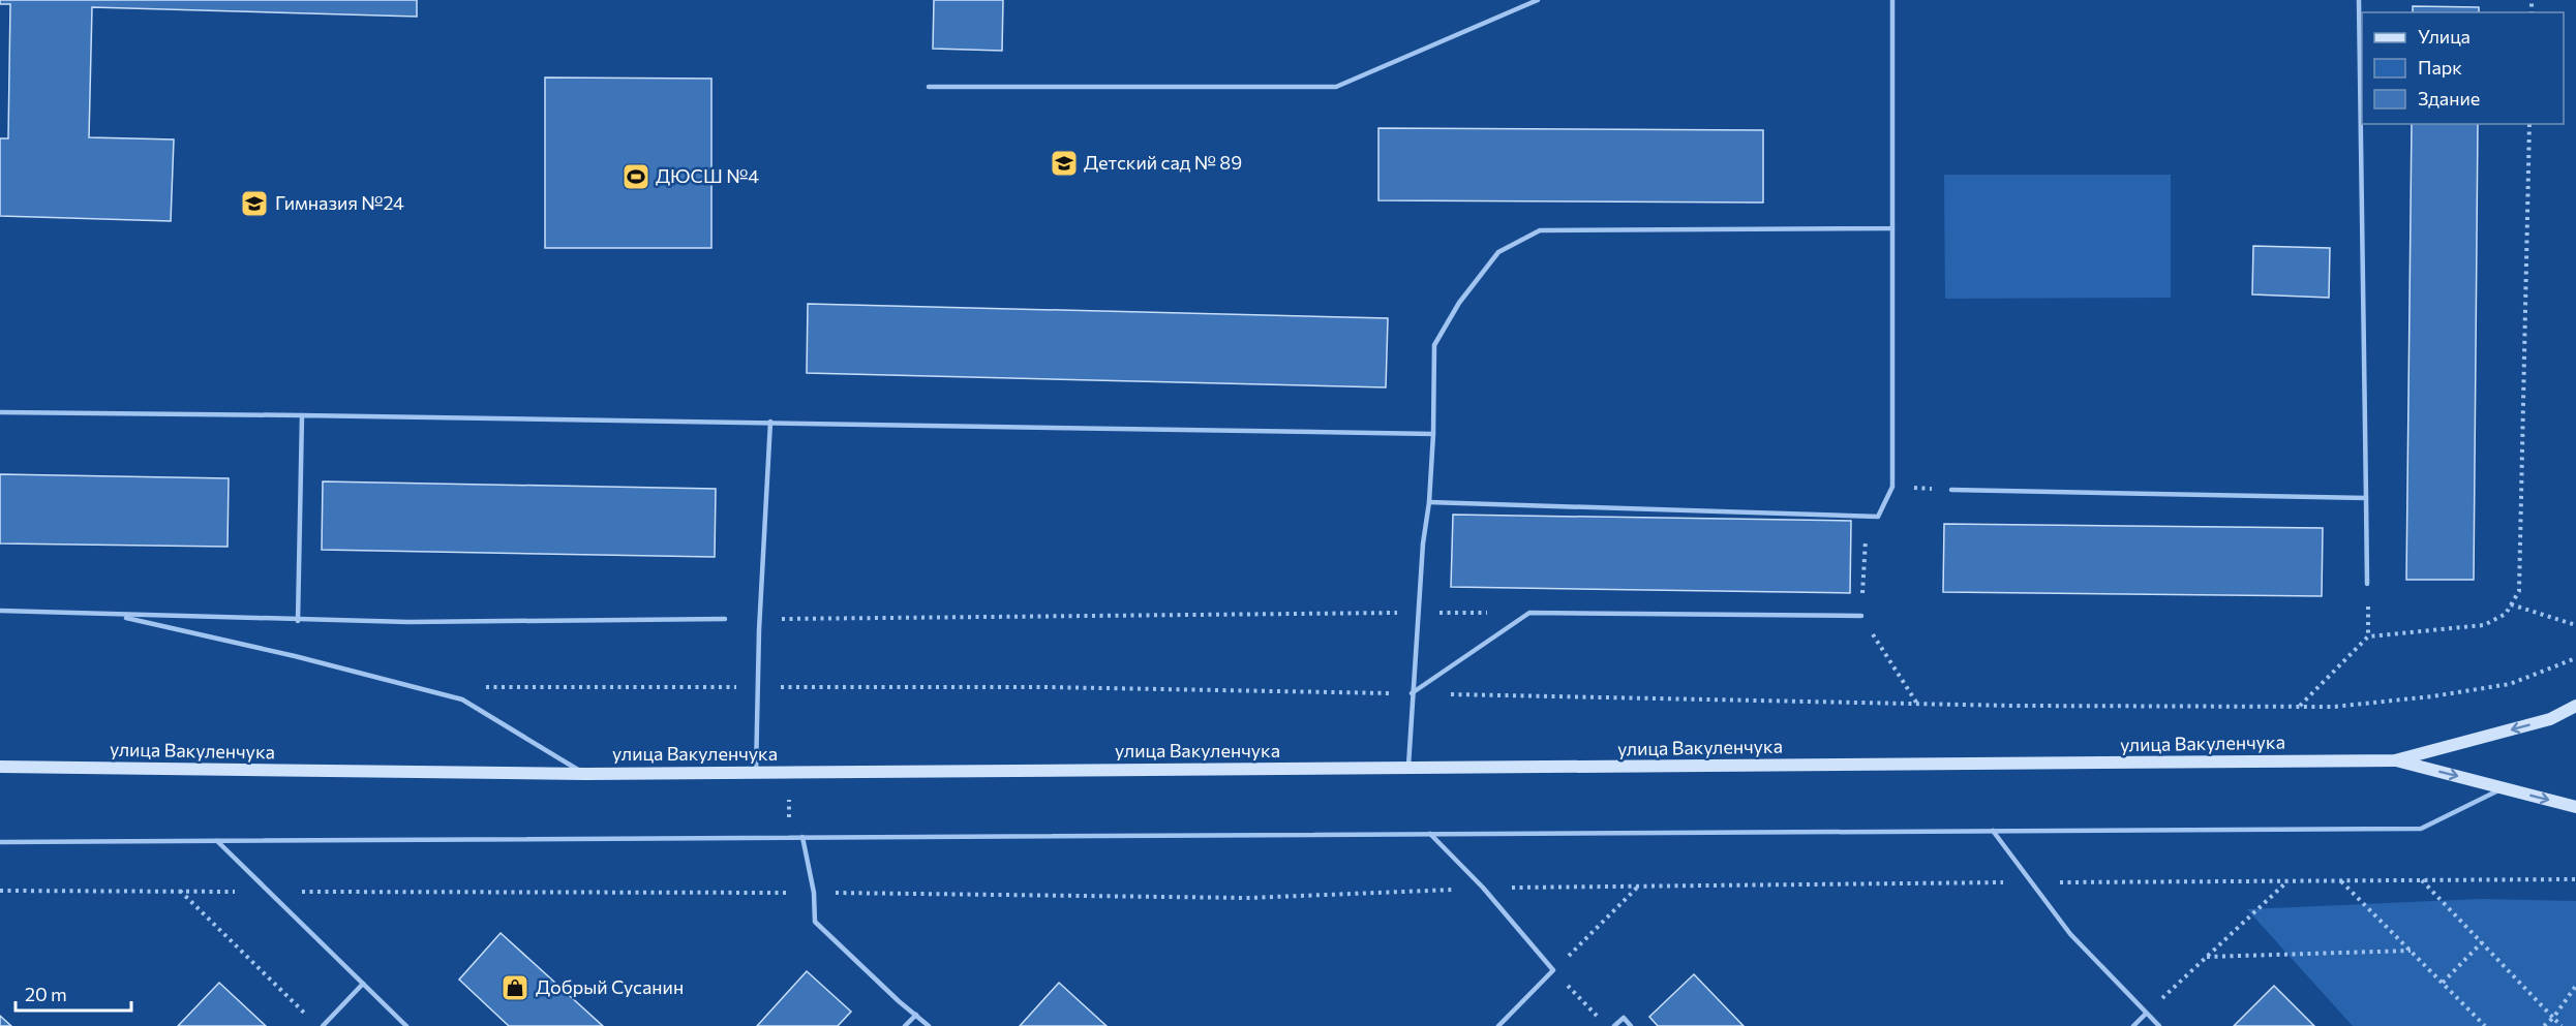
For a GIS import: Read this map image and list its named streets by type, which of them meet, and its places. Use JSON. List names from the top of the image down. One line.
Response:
{"streets":{"main road":["улица Вакуленчука"]},"places":{"school or university":["Детский сад № 89","Гимназия №24"],"sports":["ДЮСШ №4"],"shop":["Добрый Сусанин"]},"legend":["Улица","Парк","Здание"],"scale_bar":"20 m"}
